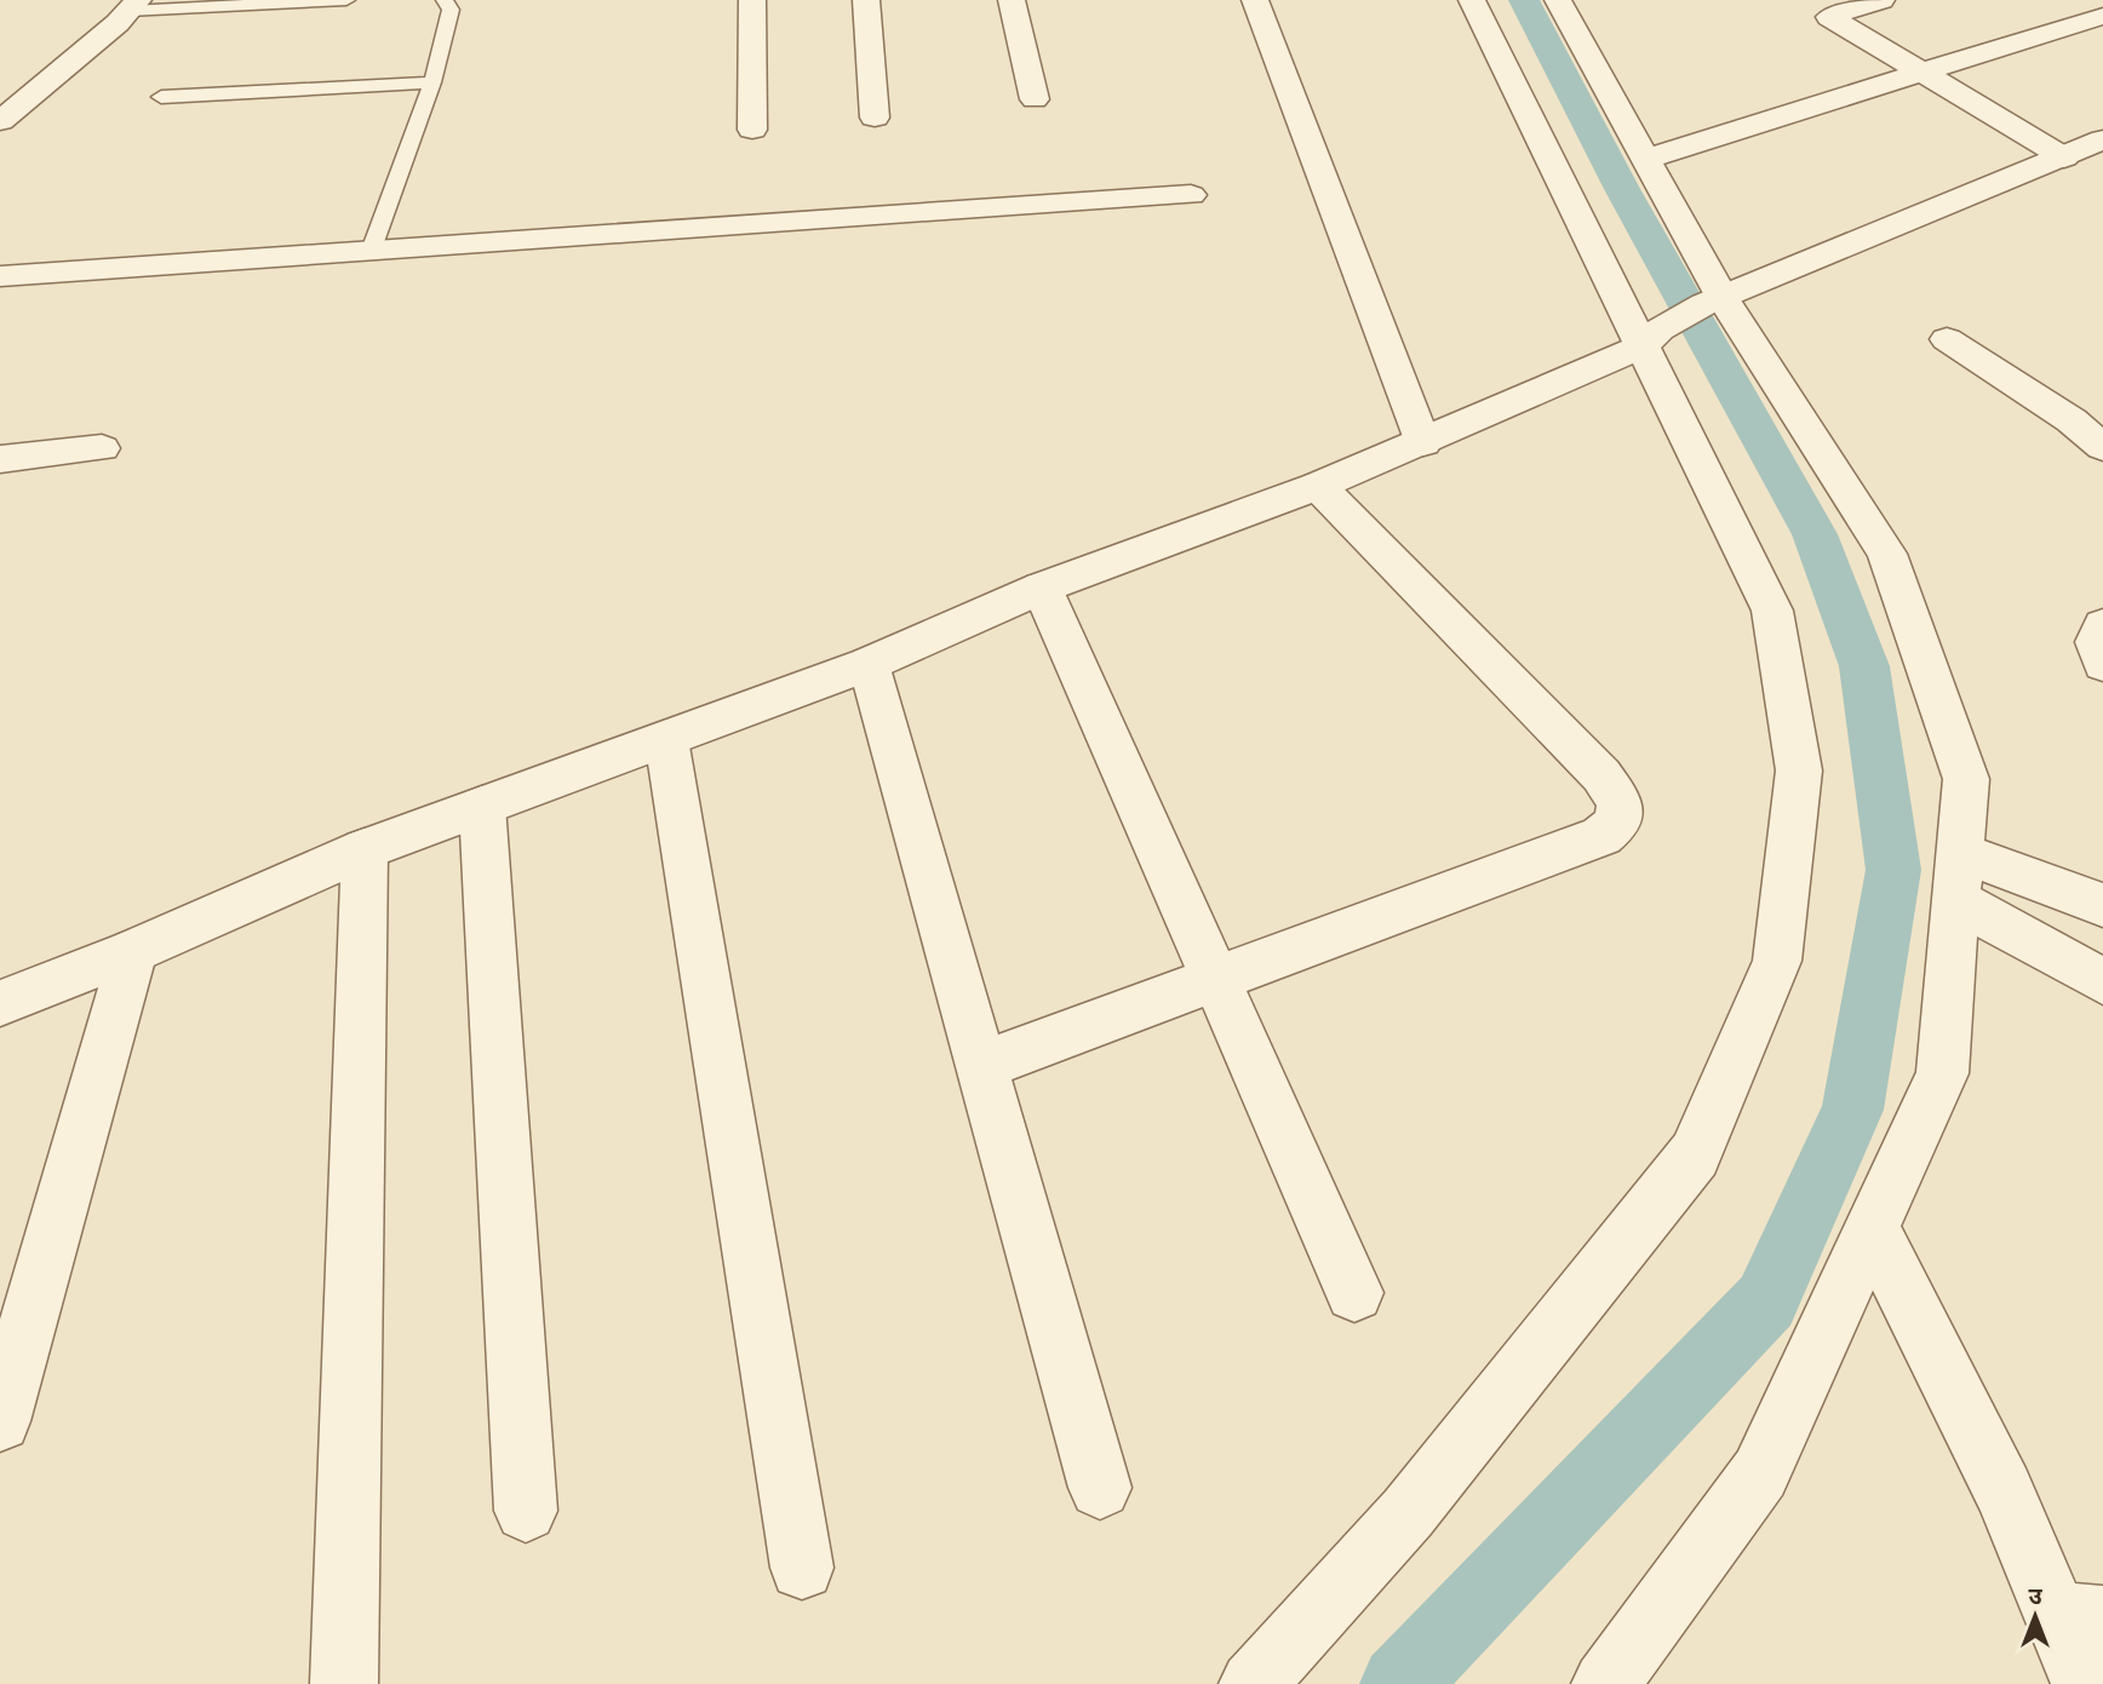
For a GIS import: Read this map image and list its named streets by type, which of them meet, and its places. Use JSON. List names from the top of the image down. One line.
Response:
{"north":"top"}
